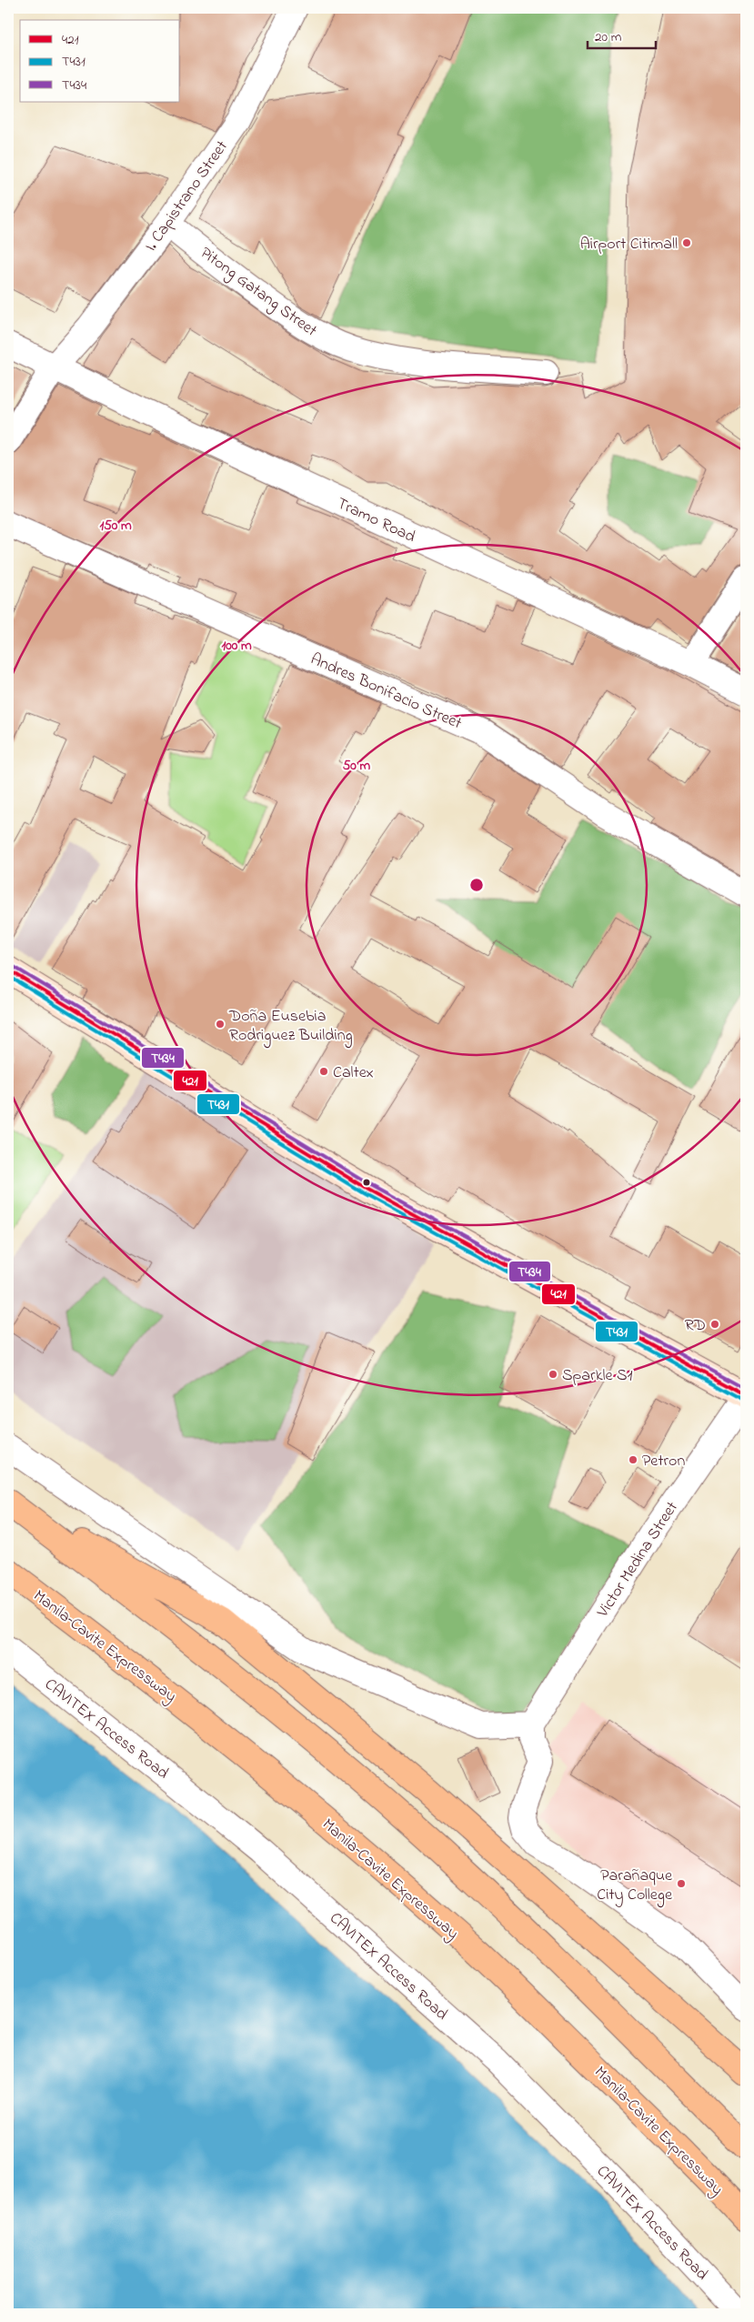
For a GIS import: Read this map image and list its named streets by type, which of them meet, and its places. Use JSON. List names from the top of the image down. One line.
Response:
{"streets":{"highway":["Manila–Cavite Expressway"],"street":["I. Capistrano Street","Pitong Gatang Street","Tramo Road","Andres Bonifacio Street","Victor Medina Street","CAVITEX Access Road"]},"crossings":[["I. Capistrano Street","Pitong Gatang Street"],["I. Capistrano Street","Tramo Road"]],"places":["Airport Citimall","Doña Eusebia Rodriguez Building","Caltex","RD","Sparkle S1","Petron","Parañaque City College"],"lines":["transit line T434","transit line 421","transit line T431"],"legend":["421","T431","T434"],"scale_bar":"20 m","rings":["150 m","100 m","50 m"]}
